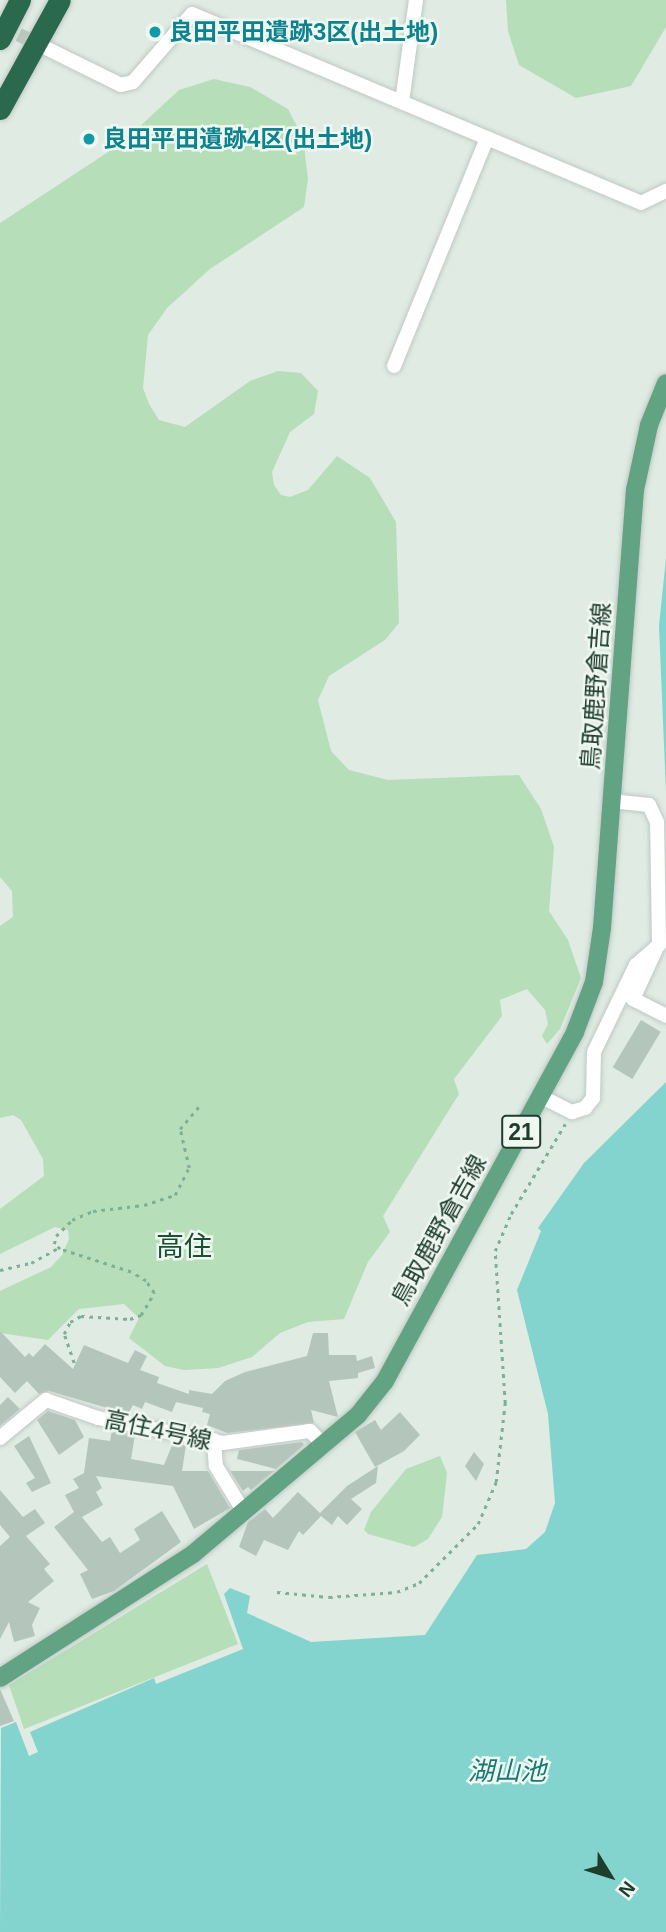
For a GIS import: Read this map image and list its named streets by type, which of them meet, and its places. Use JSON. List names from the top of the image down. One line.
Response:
{"streets":{"main road":["鳥取鹿野倉吉線","21"],"street":["高住4号線"]},"crossings":[["鳥取鹿野倉吉線","高住4号線"]],"districts":["高住"],"water":["湖山池"],"places":["良田平田遺跡3区(出土地)","良田平田遺跡4区(出土地)"],"north":"bottom right"}
